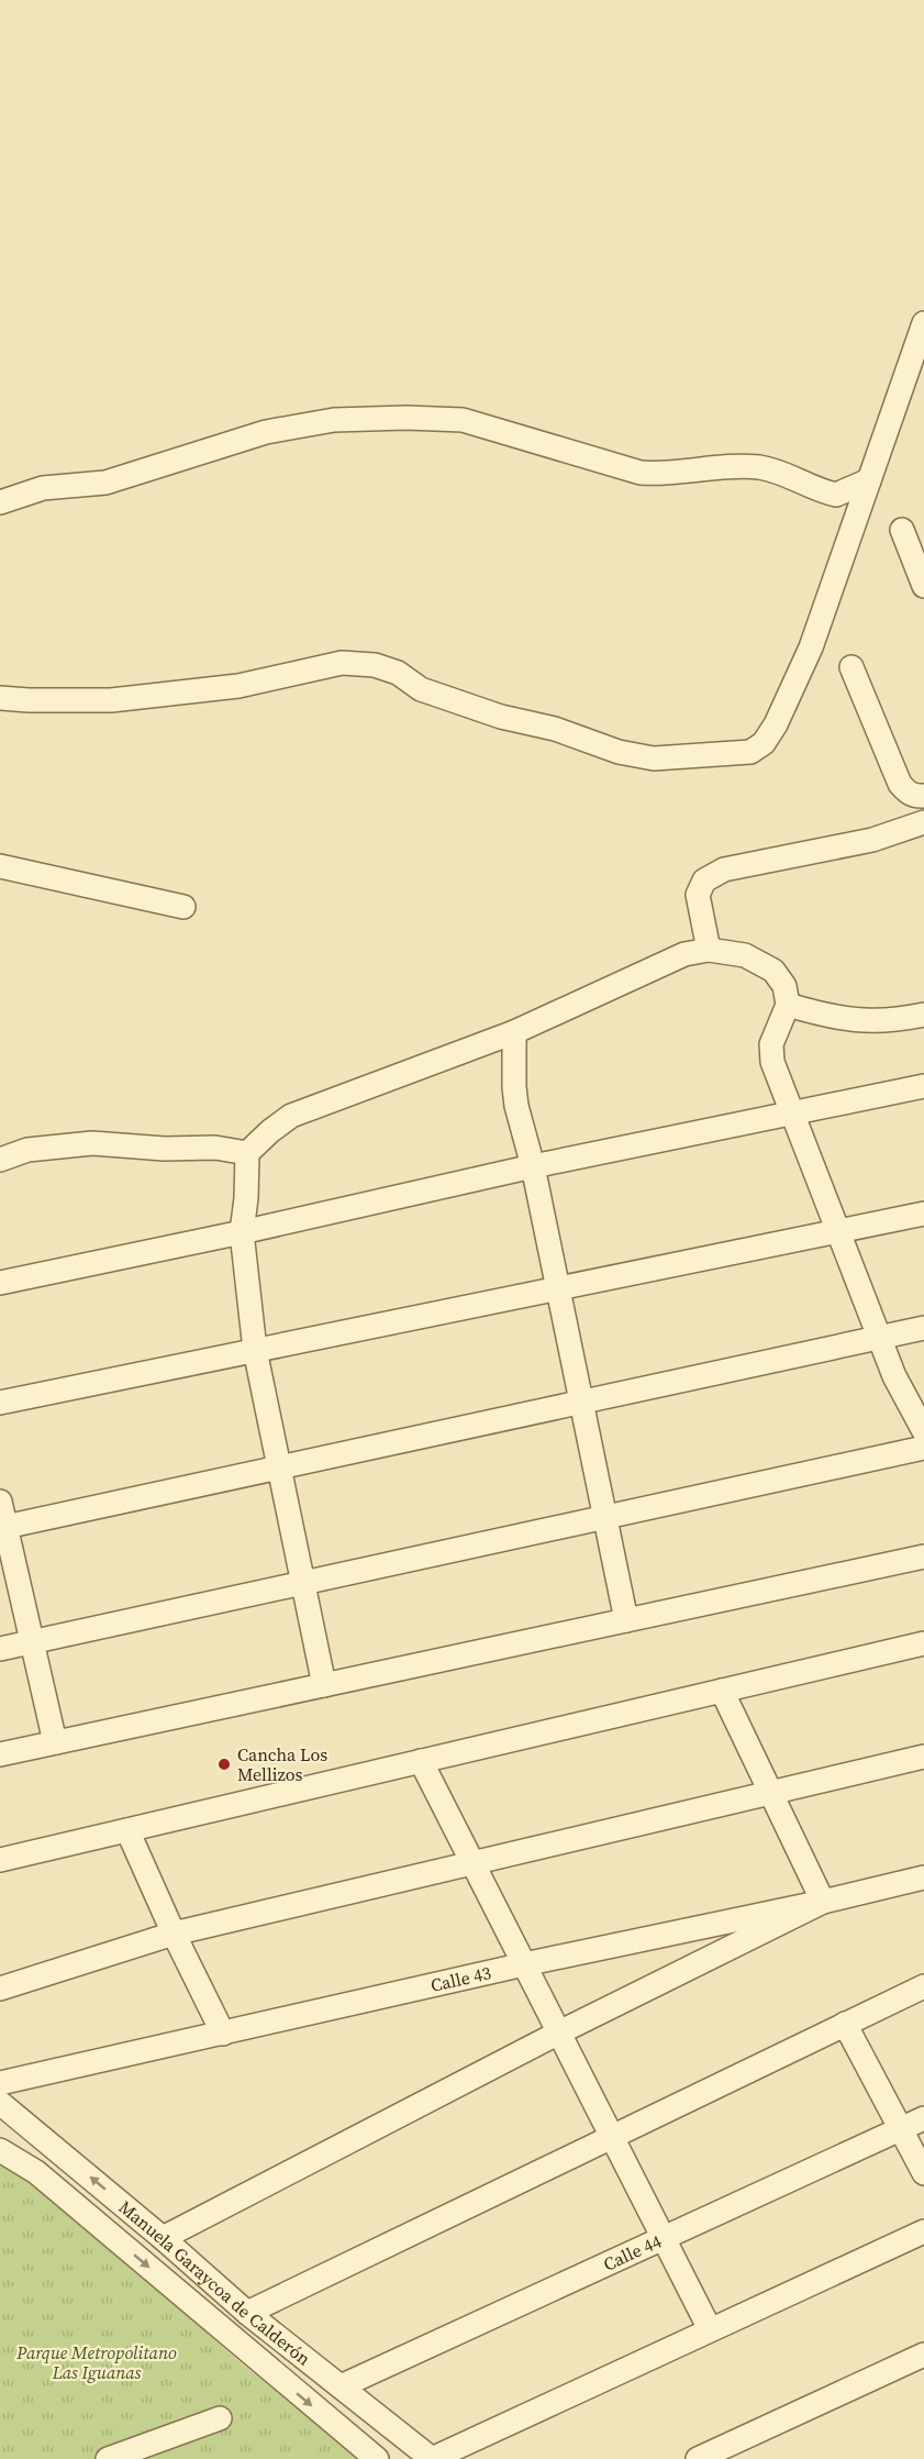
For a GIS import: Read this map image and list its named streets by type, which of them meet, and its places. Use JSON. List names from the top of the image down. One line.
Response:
{"streets":{"street":["Calle 43","Calle 44","Manuela Garaycoa de Calderón"]},"crossings":[["Calle 44","Manuela Garaycoa de Calderón"]],"parks":["Parque Metropolitano Las Iguanas"],"places":["Cancha Los Mellizos"]}
